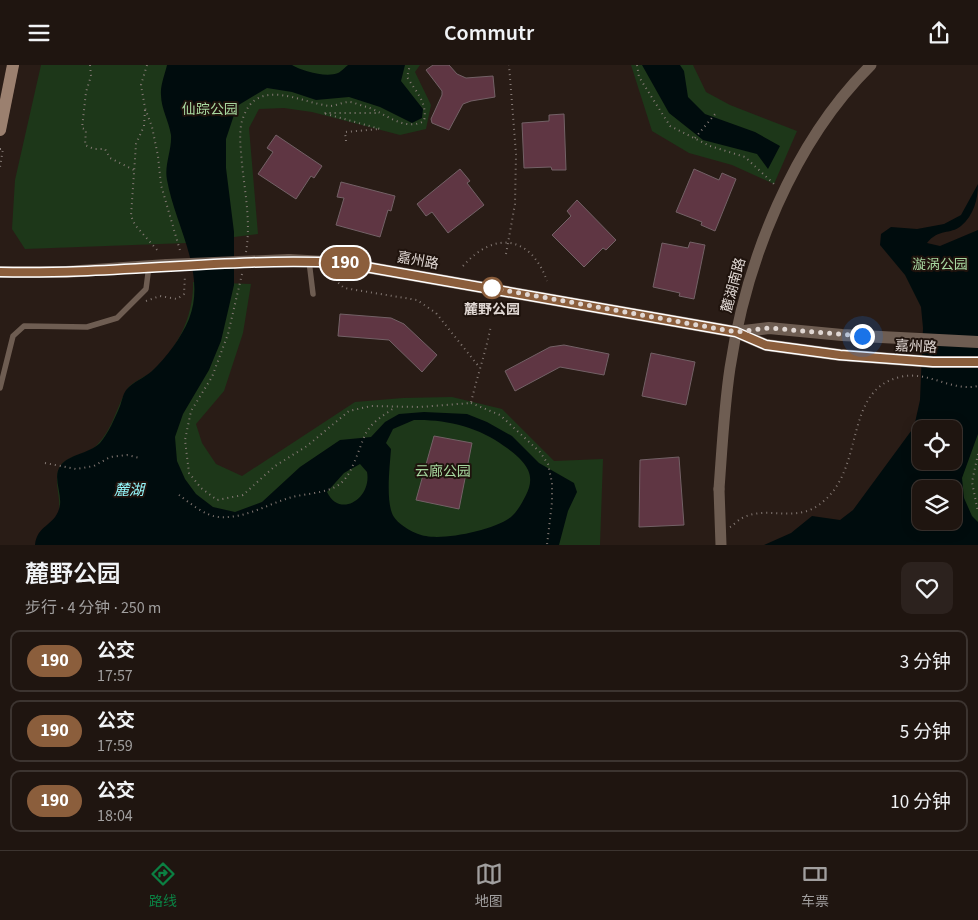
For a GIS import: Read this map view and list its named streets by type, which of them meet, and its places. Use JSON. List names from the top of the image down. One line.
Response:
{"streets":{"street":["嘉州路","麓湖南路"]},"crossings":[["嘉州路","麓湖南路"]],"water":["麓湖"],"parks":["仙踪公园","漩涡公园","云廊公园"],"places":["麓野公园"],"lines":["bus line 190"],"page":{"header":"Commutr","on_map":"190","heading":["麓野公园","步行 · 4 分钟 · 250 m"],"list":[{"mark":"190","name":"公交","note":"17:57","value":"3 分钟"},{"mark":"190","name":"公交","note":"17:59","value":"5 分钟"},{"mark":"190","name":"公交","note":"18:04","value":"10 分钟"}],"tabs":["路线","地图","车票"]}}
